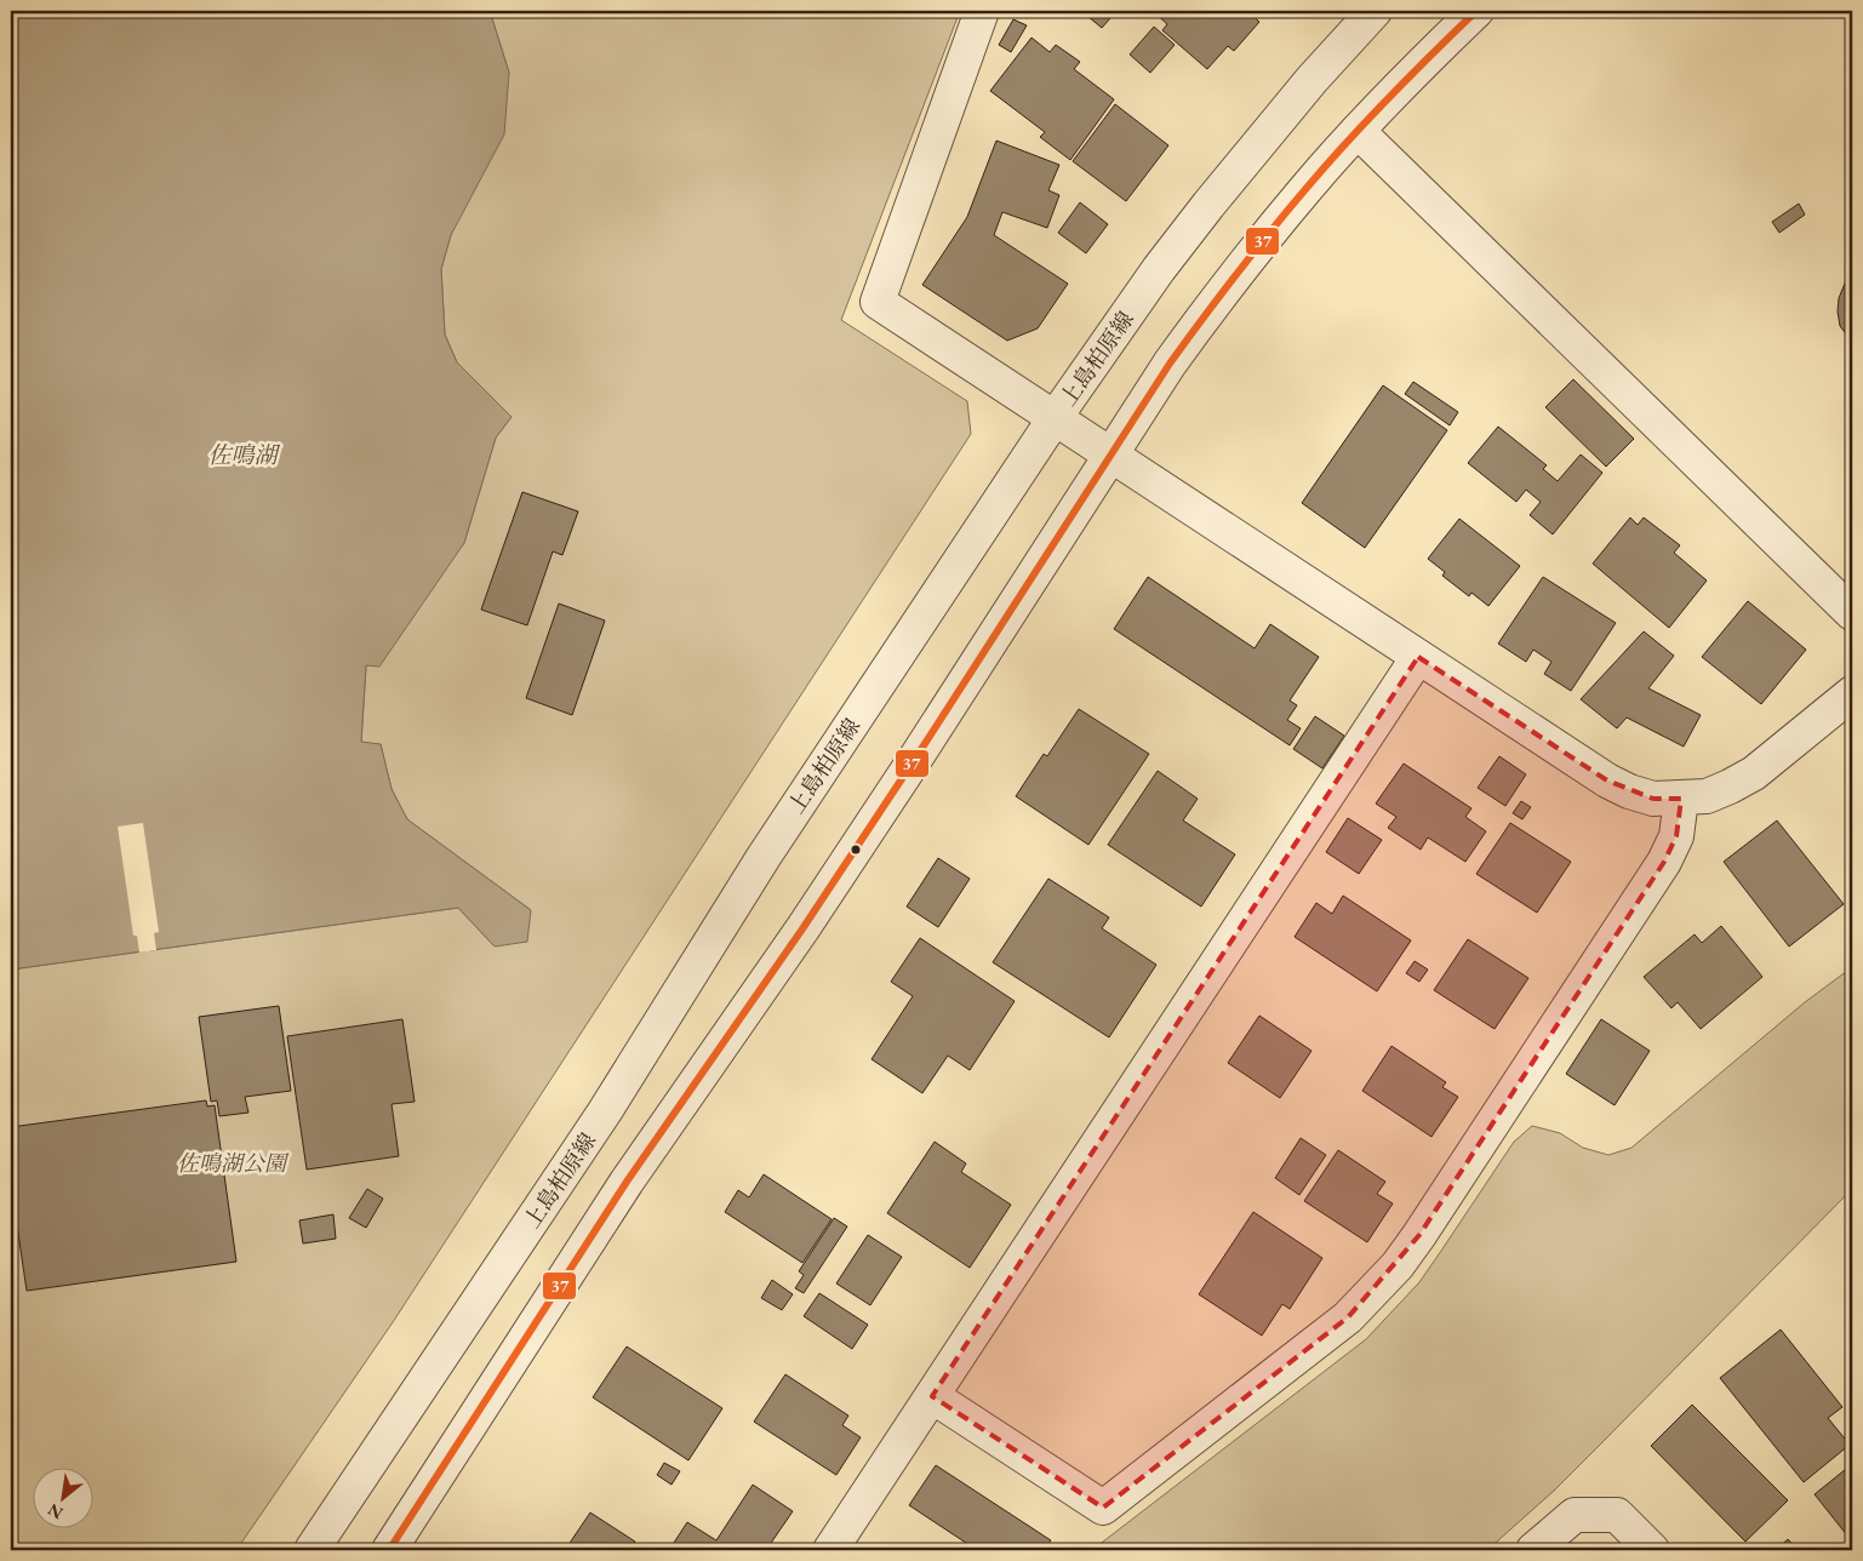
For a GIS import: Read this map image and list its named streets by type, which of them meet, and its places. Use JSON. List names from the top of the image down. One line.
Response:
{"streets":{"street":["上島柏原線"]},"water":["佐鳴湖"],"parks":["佐鳴湖公園"],"lines":["transit line 37"],"north":"bottom left"}
